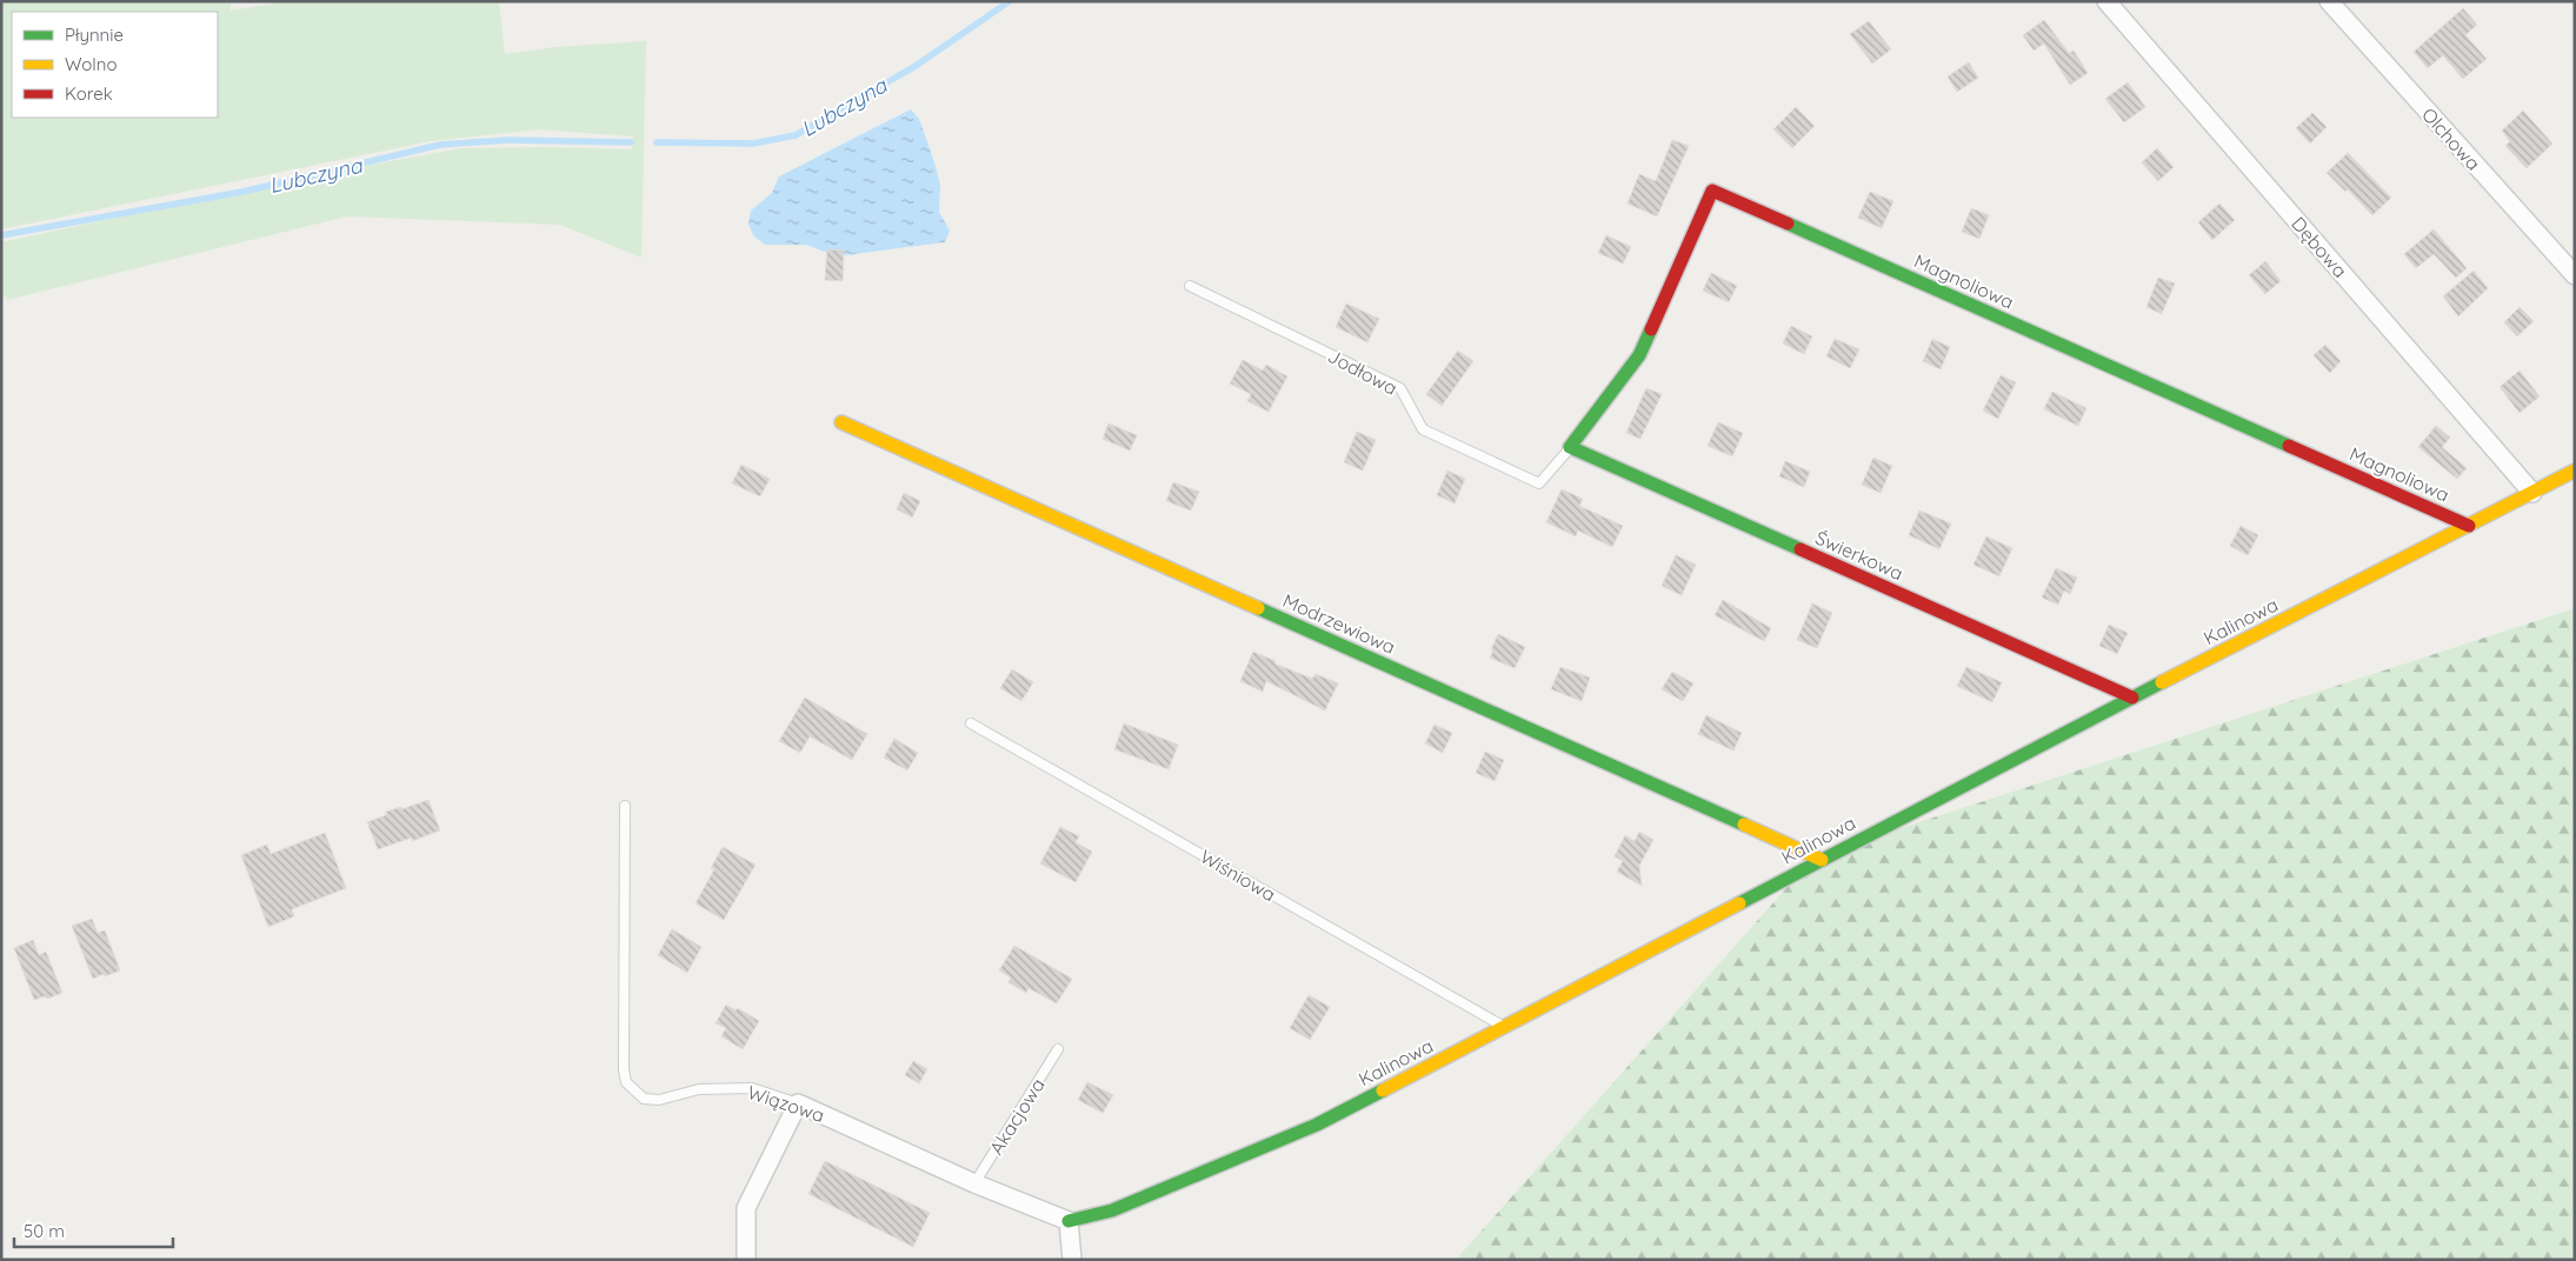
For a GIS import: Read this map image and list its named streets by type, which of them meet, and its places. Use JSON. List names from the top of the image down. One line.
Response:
{"streets":{"street":["Olchowa","Dębowa","Magnoliowa","Świerkowa","Kalinowa","Modrzewiowa","Wiązowa"],"lane":["Jodłowa","Wiśniowa","Akacjowa"]},"crossings":[["Dębowa","Kalinowa"],["Magnoliowa","Jodłowa"],["Magnoliowa","Świerkowa"],["Magnoliowa","Kalinowa"],["Jodłowa","Świerkowa"],["Świerkowa","Kalinowa"],["Kalinowa","Modrzewiowa"],["Kalinowa","Wiśniowa"],["Kalinowa","Wiązowa"],["Wiązowa","Akacjowa"]],"water":["Lubczyna"],"legend":["Płynnie","Wolno","Korek"],"scale_bar":"50 m"}
